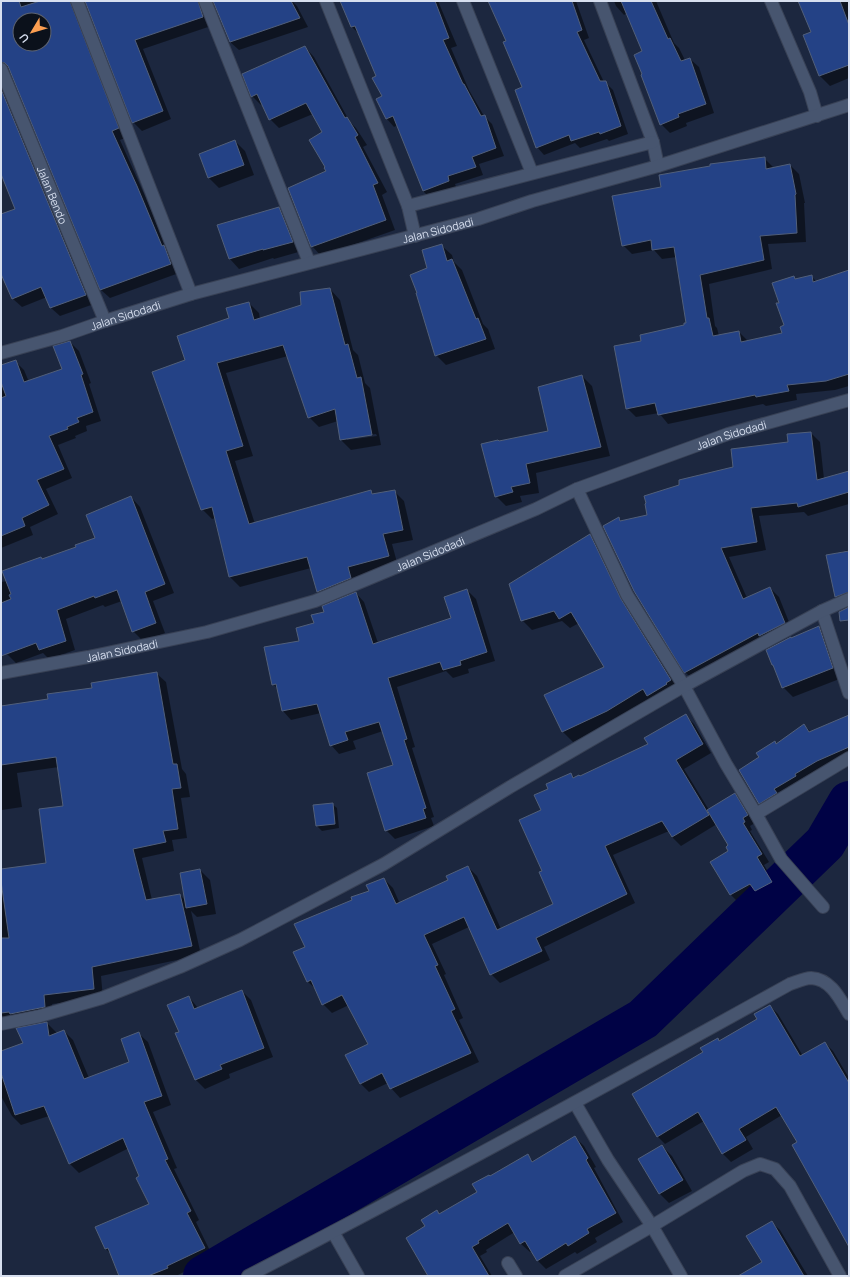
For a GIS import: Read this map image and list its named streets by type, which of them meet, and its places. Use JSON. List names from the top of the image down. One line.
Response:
{"streets":{"street":["Jalan Bendo","Jalan Sidodadi"]},"crossings":[["Jalan Bendo","Jalan Sidodadi"]],"north":"bottom left"}
